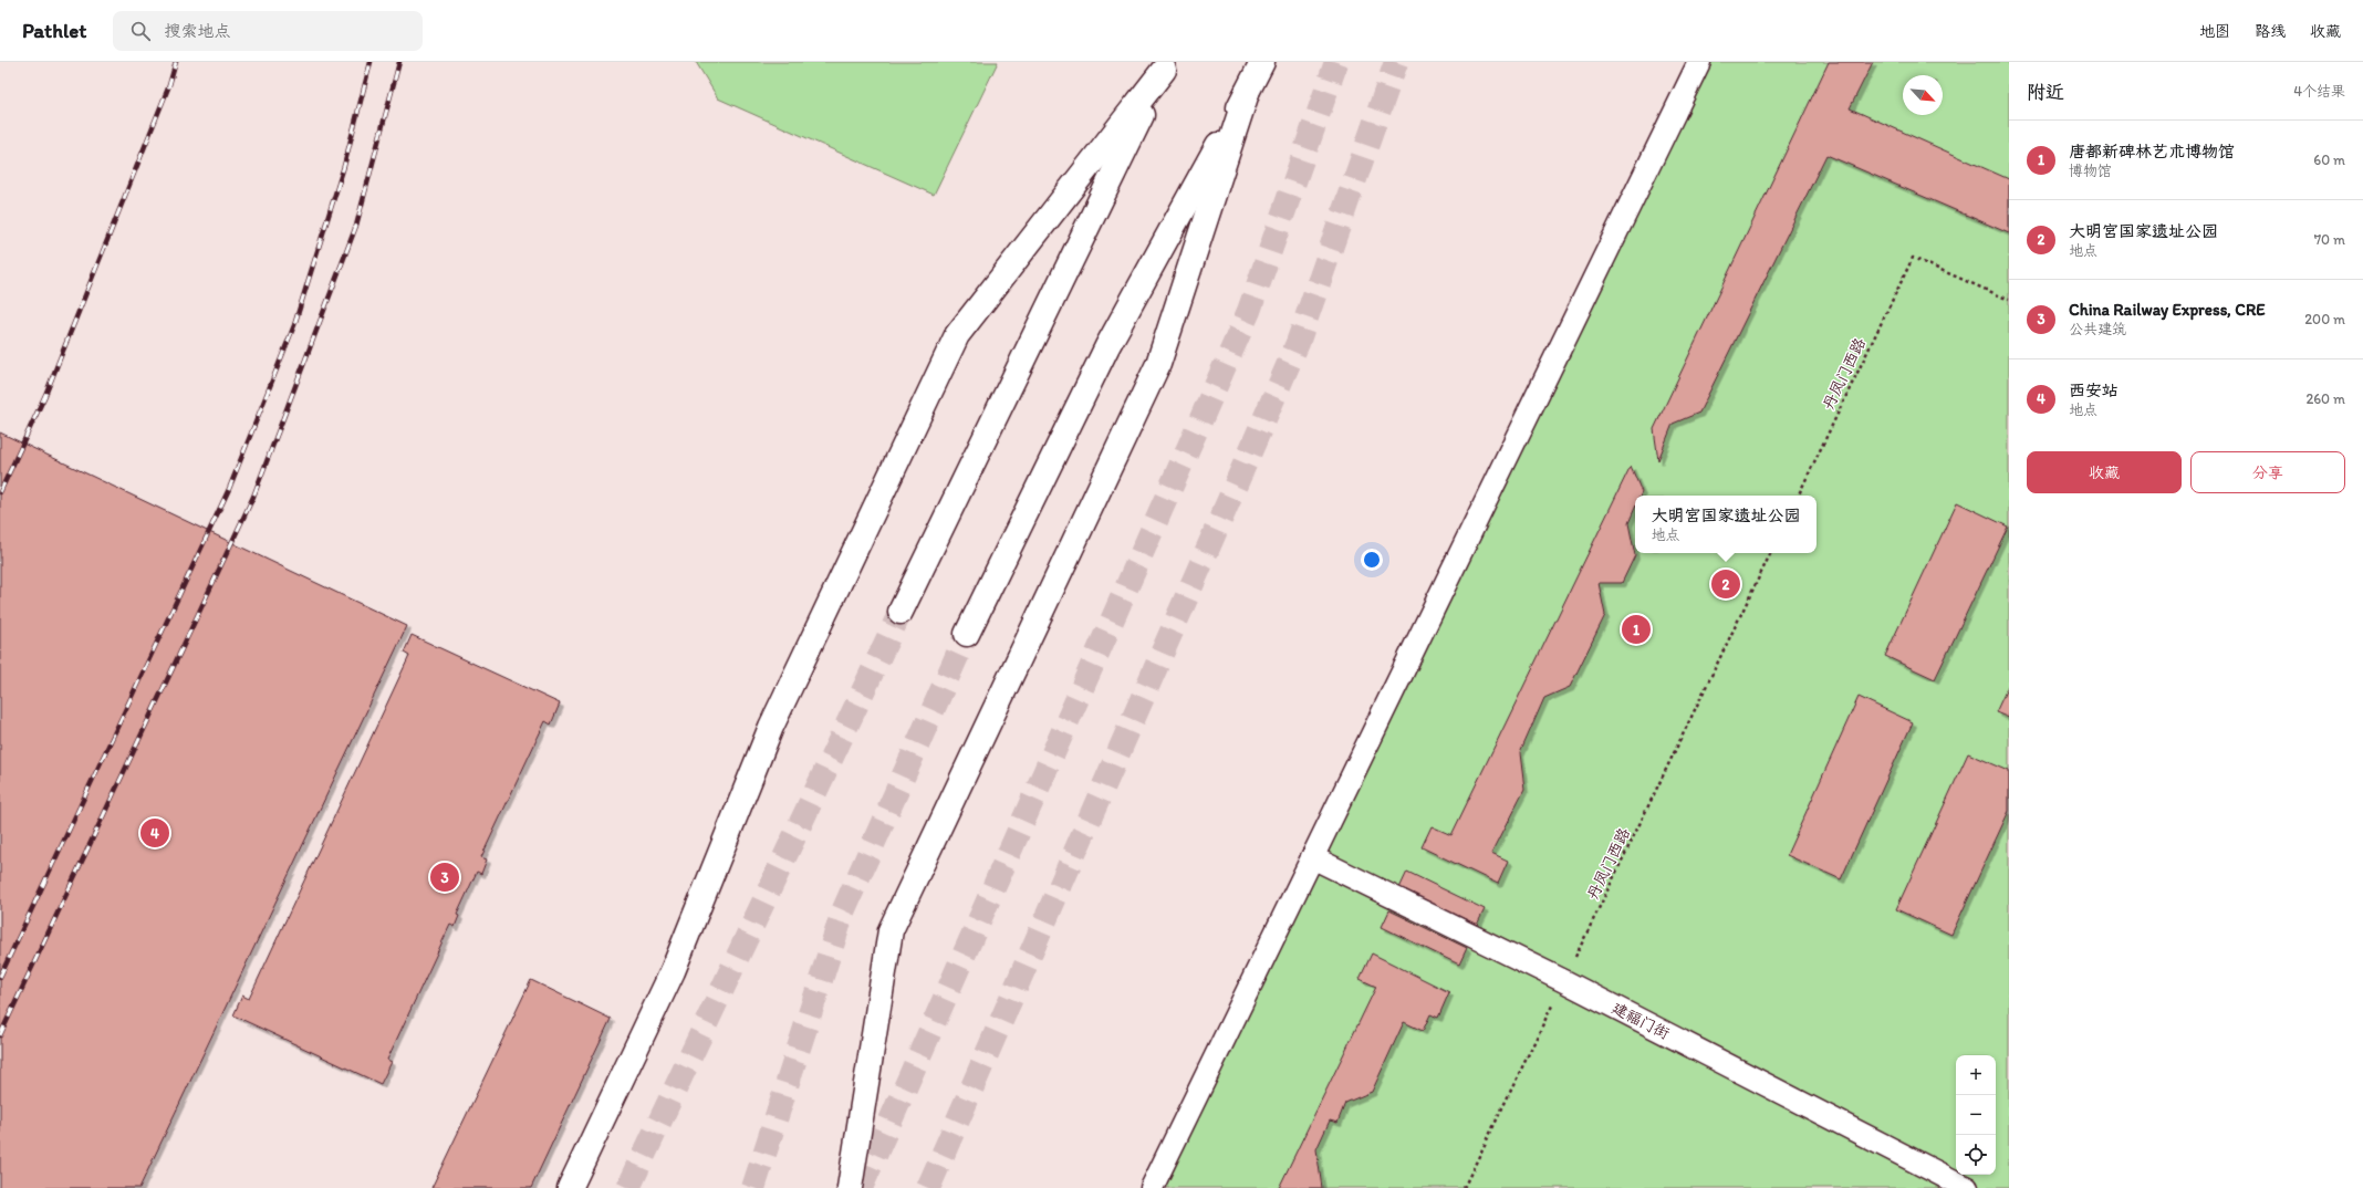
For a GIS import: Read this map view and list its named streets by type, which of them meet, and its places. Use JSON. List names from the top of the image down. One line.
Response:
{"streets":{"street":["建福门街"],"path":["丹凤门西路"]},"crossings":[["丹凤门西路","建福门街"]],"north":"bottom right","page":{"header":"Pathlet","search":"搜索地点","nav":["地图","路线","收藏"],"heading":["附近","4个结果"],"list":[{"mark":"1","name":"唐都新碑林艺术博物馆","note":"博物馆","value":"60 m"},{"mark":"2","name":"大明宫国家遗址公园","note":"地点","value":"70 m"},{"mark":"3","name":"China Railway Express, CRE","note":"公共建筑","value":"200 m"},{"mark":"4","name":"西安站","note":"地点","value":"260 m"}],"buttons":["收藏","分享"],"popup":["大明宫国家遗址公园","地点"],"pins":["2","1","4","3"],"map_buttons":["+","−"]}}
